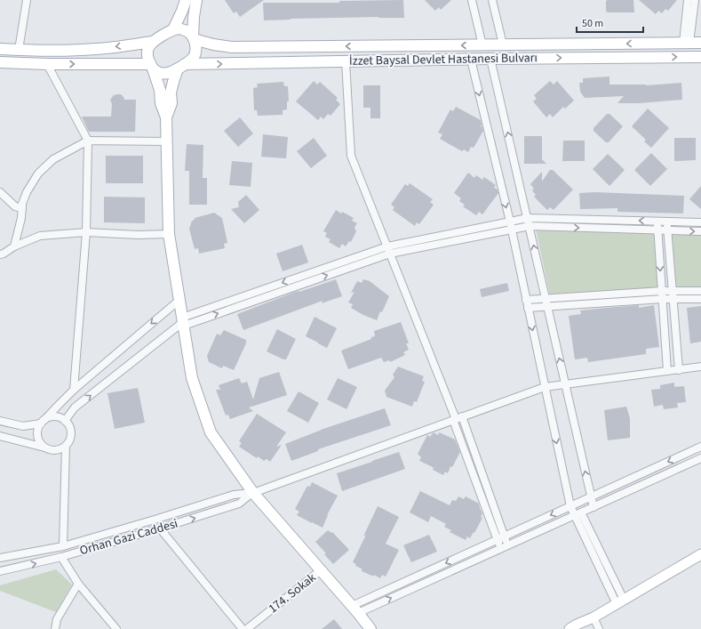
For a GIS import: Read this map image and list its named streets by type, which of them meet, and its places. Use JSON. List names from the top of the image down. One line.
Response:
{"streets":{"main road":["İzzet Baysal Devlet Hastanesi Bulvarı"],"street":["Orhan Gazi Caddesi","174. Sokak"]},"scale_bar":"50 m"}
